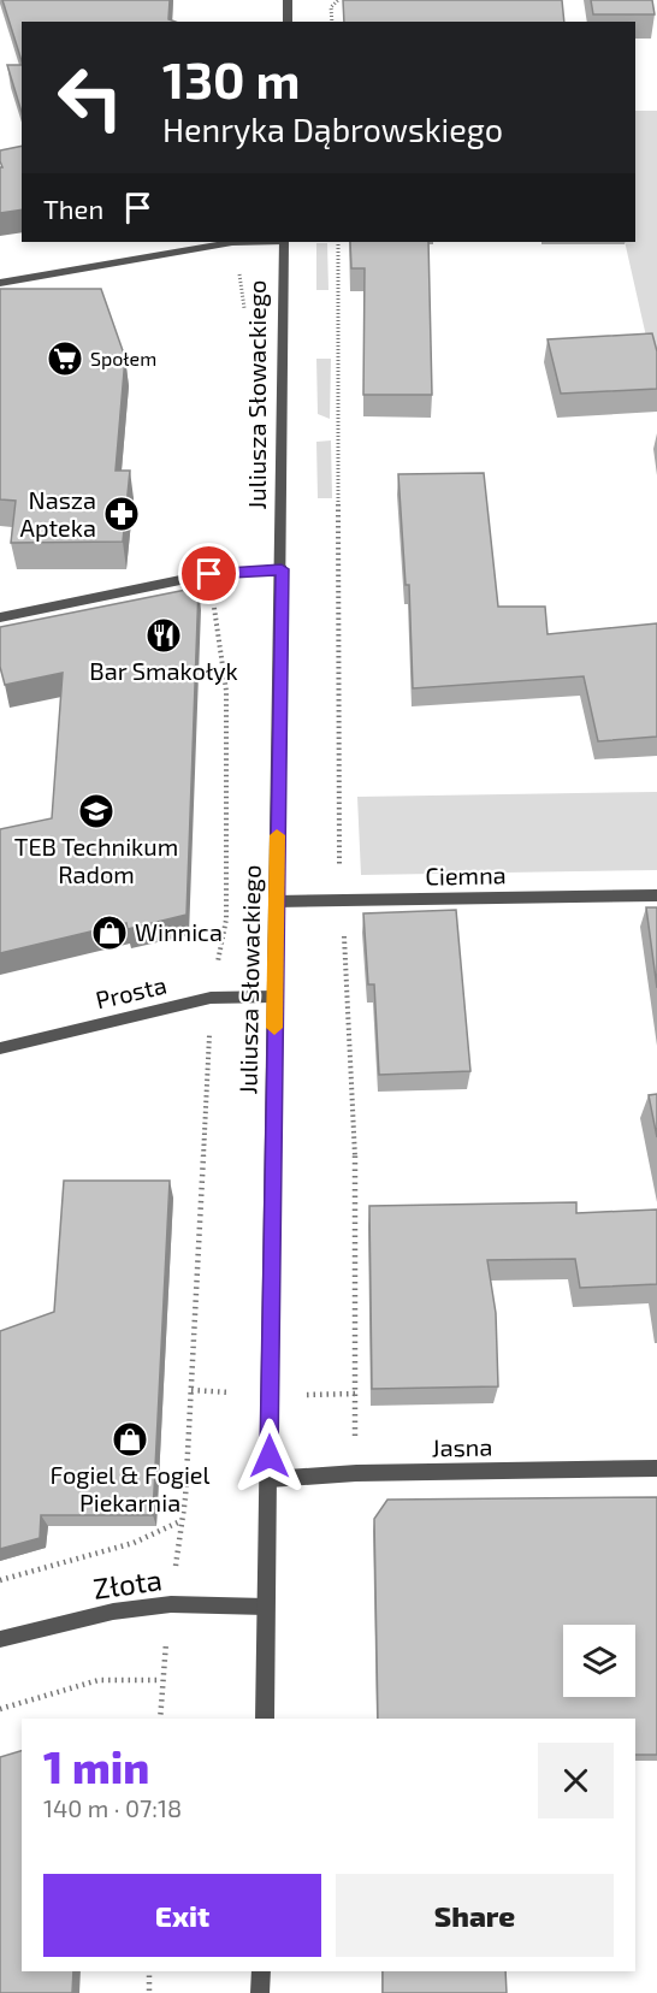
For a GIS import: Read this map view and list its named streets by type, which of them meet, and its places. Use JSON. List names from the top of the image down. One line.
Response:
{"streets":{"street":["Juliusza Słowackiego","Ciemna","Prosta","Jasna","Złota"]},"crossings":[["Juliusza Słowackiego","Ciemna"],["Juliusza Słowackiego","Prosta"],["Juliusza Słowackiego","Jasna"],["Juliusza Słowackiego","Złota"]],"places":{"supermarket":["Społem"],"pharmacy":["Nasza Apteka"],"restaurant":["Bar Smakołyk"],"school or university":["TEB Technikum Radom"],"shop":["Winnica","Fogiel & Fogiel Piekarnia"]},"page":{"turn":["130 m","Henryka Dąbrowskiego"],"then":"Then","heading":["1 min","140 m · 07:18"],"buttons":["Exit","Share"]}}
